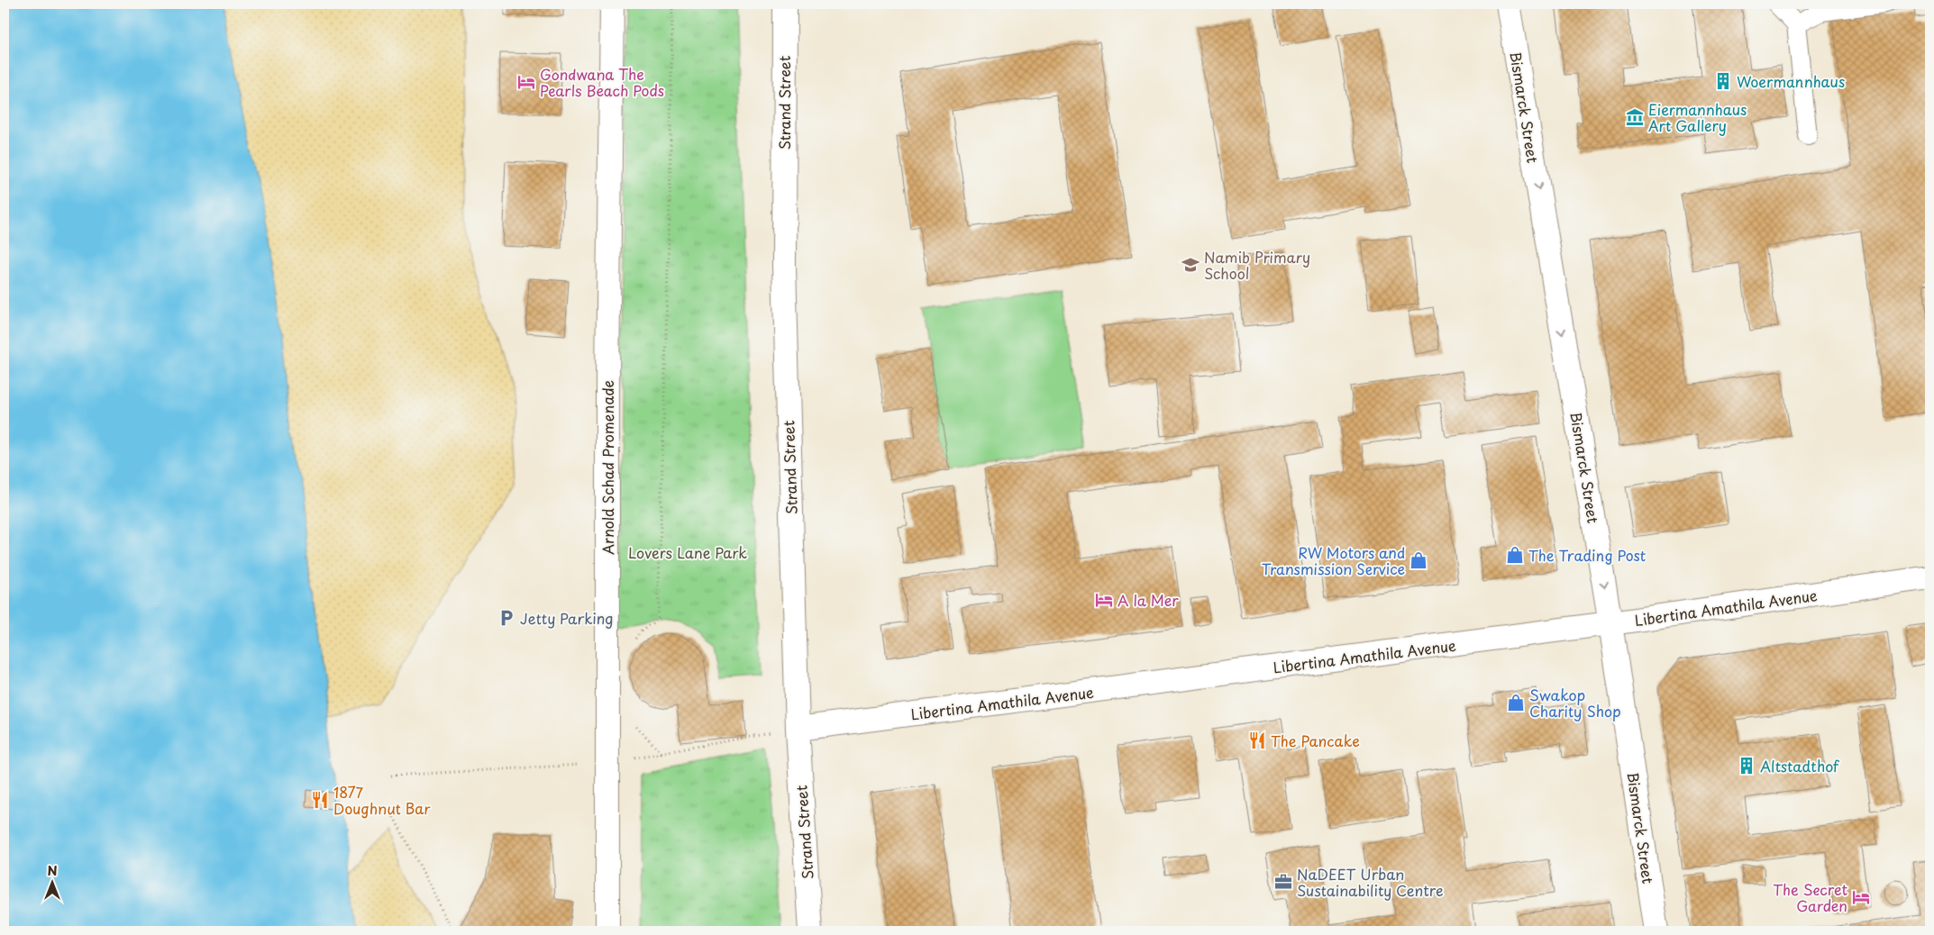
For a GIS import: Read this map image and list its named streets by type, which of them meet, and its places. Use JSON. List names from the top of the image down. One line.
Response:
{"streets":{"street":["Strand Street","Bismarck Street","Arnold Schad Promenade","Libertina Amathila Avenue"]},"crossings":[["Strand Street","Libertina Amathila Avenue"],["Bismarck Street","Libertina Amathila Avenue"]],"one_way":["Bismarck Street"],"parks":["Lovers Lane Park"],"places":{"building":["Woermannhaus","Altstadthof"],"hotel":["Gondwana The Pearls Beach Pods","A la Mer","The Secret Garden"],"museum":["Eiermannhaus Art Gallery"],"school or university":["Namib Primary School"],"shop":["The Trading Post","RW Motors and Transmission Service","Swakop Charity Shop"],"parking":["Jetty Parking"],"restaurant":["The Pancake","1877 Doughnut Bar"],"office":["NaDEET Urban Sustainability Centre"]},"north":"top"}
